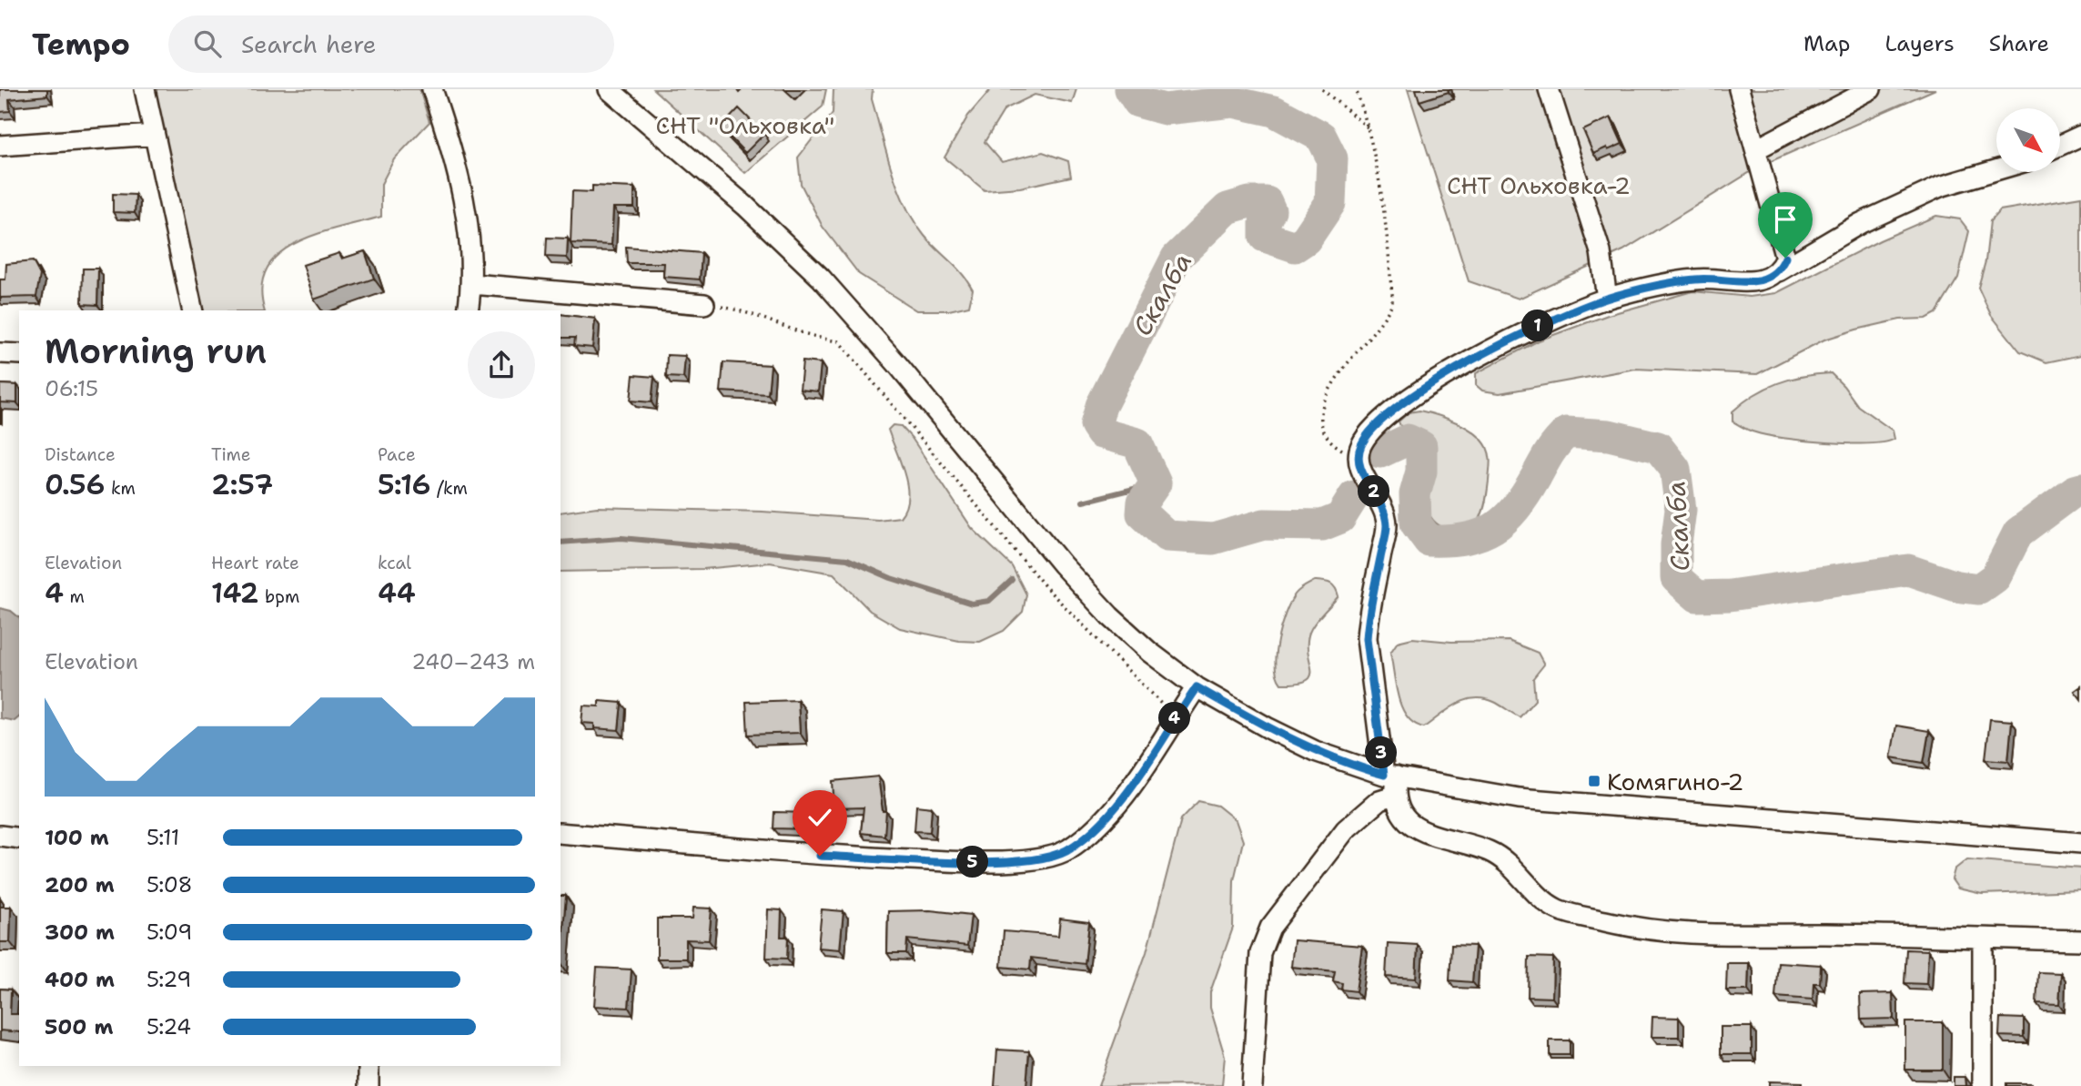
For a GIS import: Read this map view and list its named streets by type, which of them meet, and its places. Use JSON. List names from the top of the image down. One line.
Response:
{"water":["Скалба"],"parks":["СНТ \"Ольховка\"","СНТ Ольховка-2"],"places":{"transit":["Комягино-2"]},"north":"bottom right","page":{"header":"Tempo","search":"Search here","nav":["Map","Layers","Share"],"pins":["1","2","4","3","5"],"heading":["Morning run","06:15"],"stats":[["Distance","0.56 km"],["Time","2:57"],["Pace","5:16 /km"],["Elevation","4 m"],["Heart rate","142 bpm"],["kcal","44"]],"chart":["Elevation","240–243 m"],"list":[{"name":"100 m","note":"5:11"},{"name":"200 m","note":"5:08"},{"name":"300 m","note":"5:09"},{"name":"400 m","note":"5:29"},{"name":"500 m","note":"5:24"}]}}
